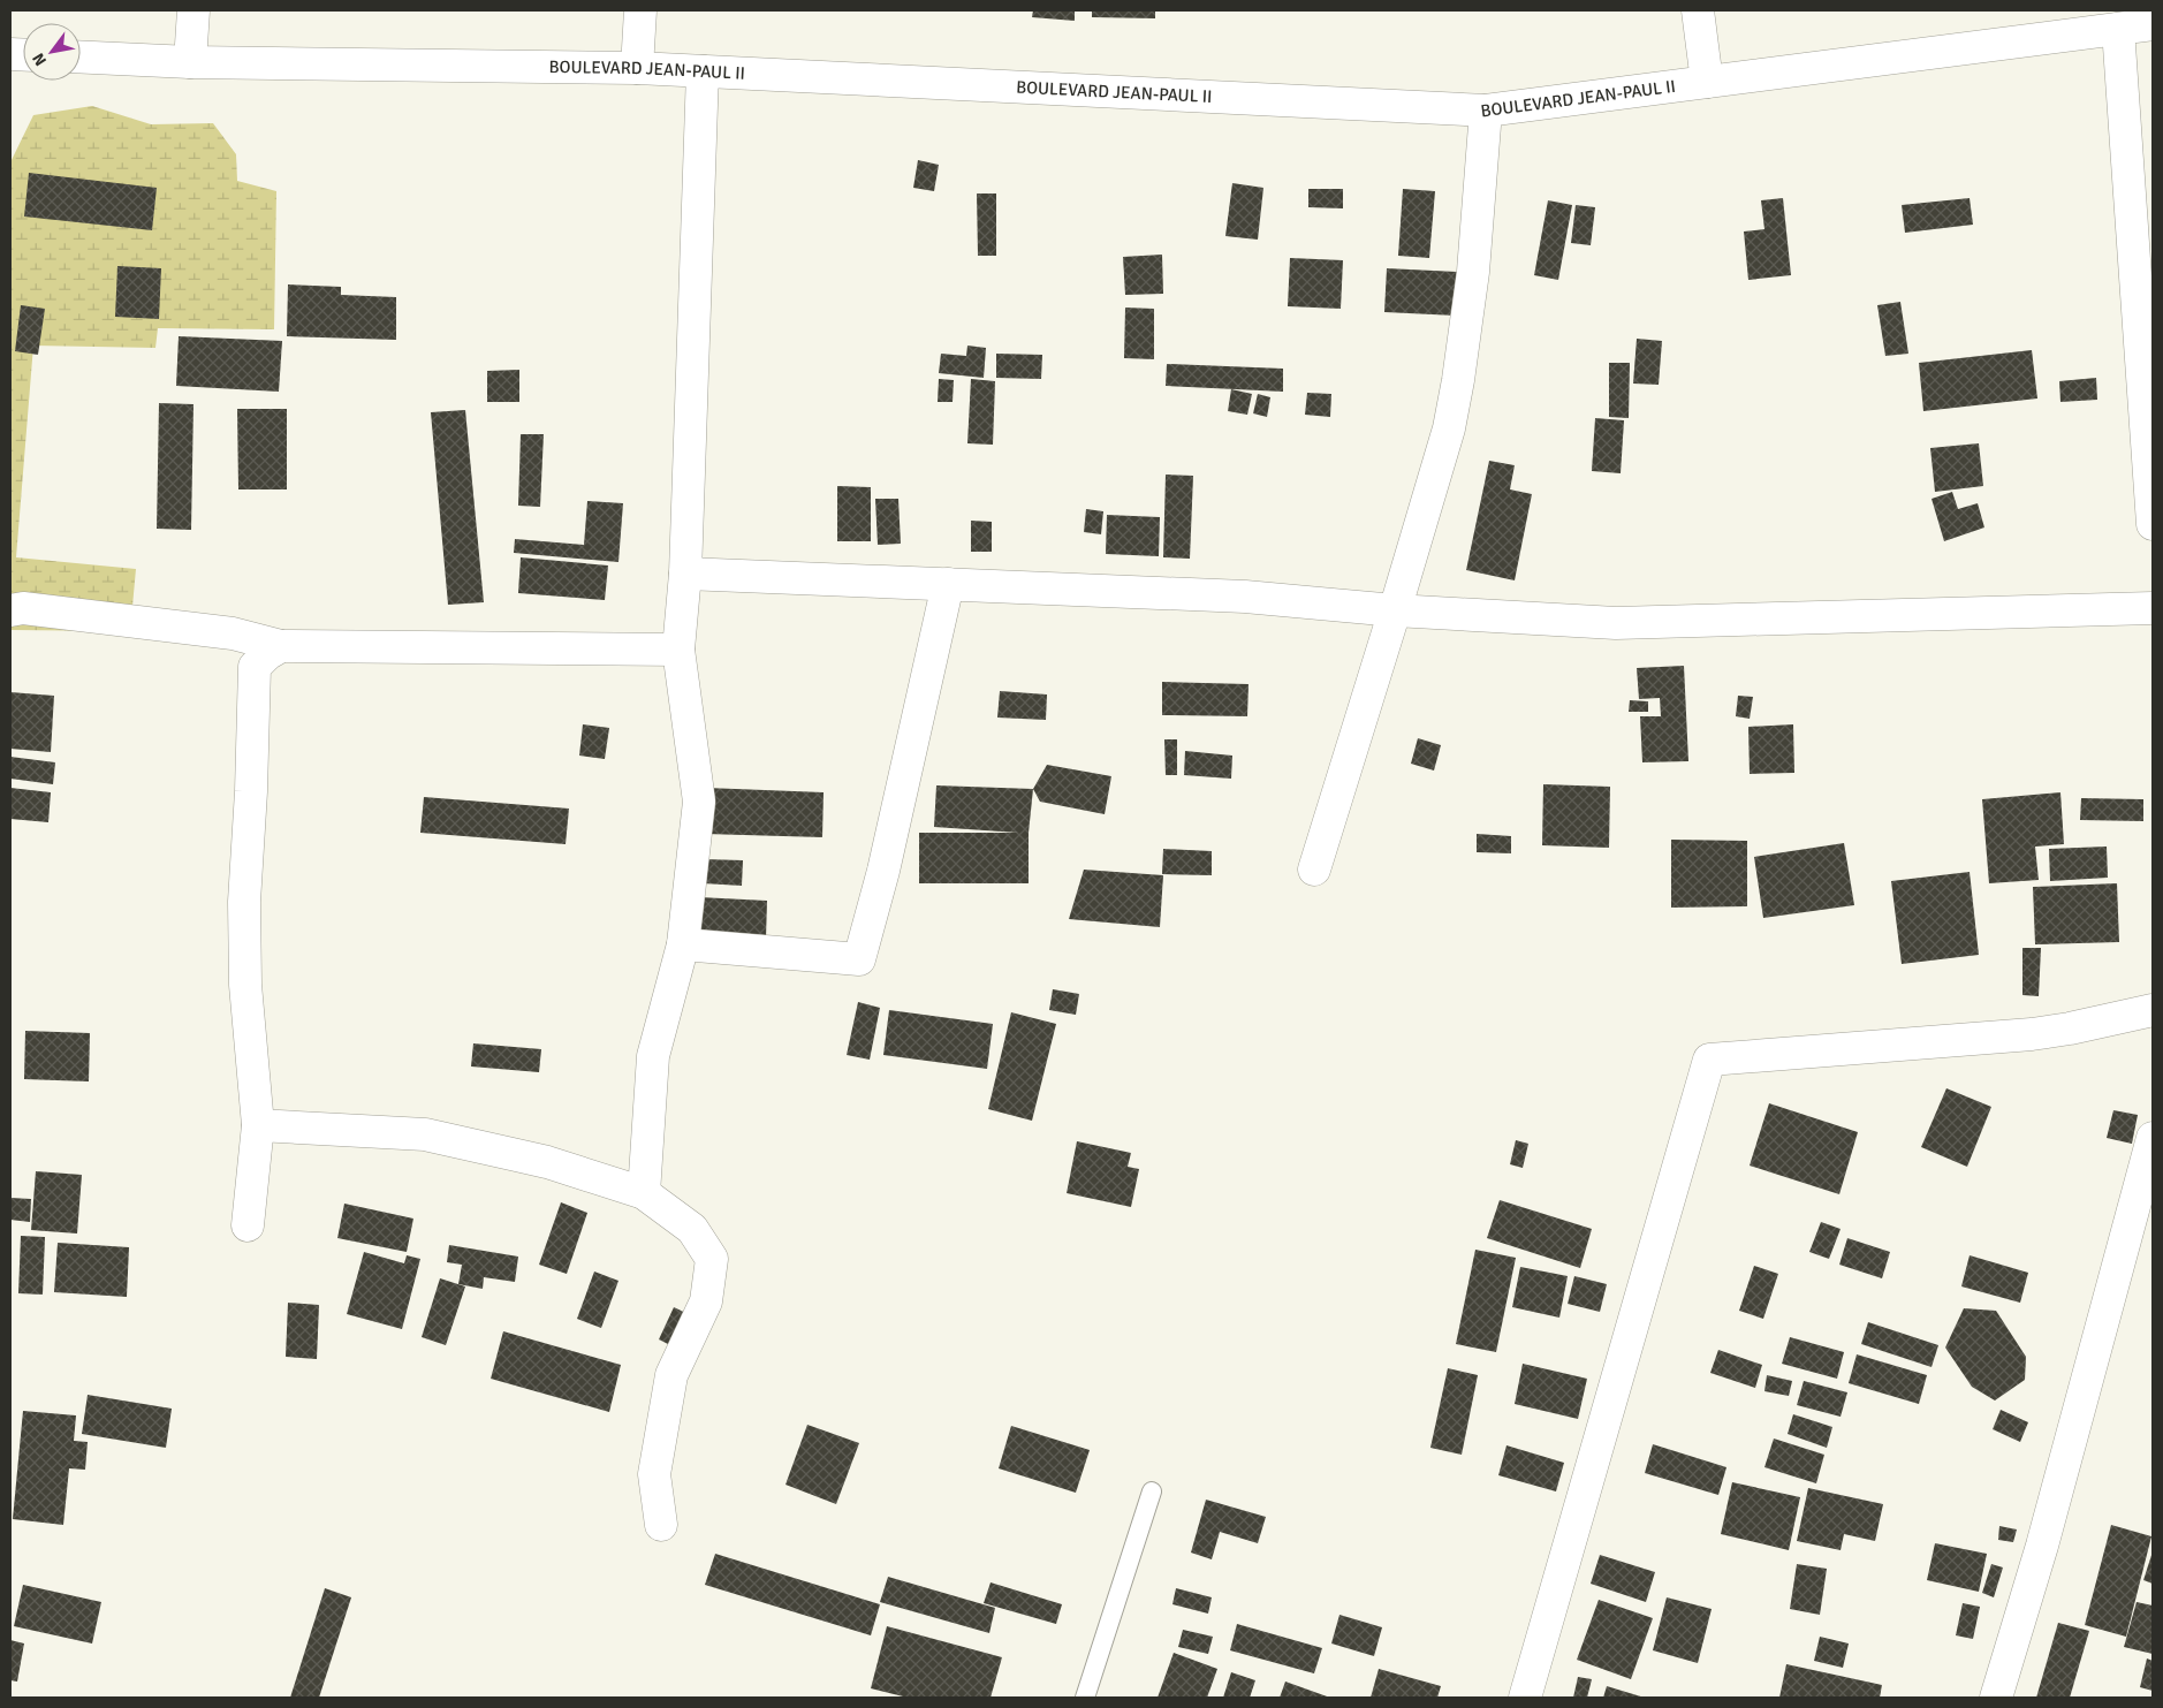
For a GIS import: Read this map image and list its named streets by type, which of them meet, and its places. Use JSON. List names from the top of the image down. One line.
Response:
{"streets":{"street":["BOULEVARD JEAN-PAUL II"]},"north":"bottom left"}
